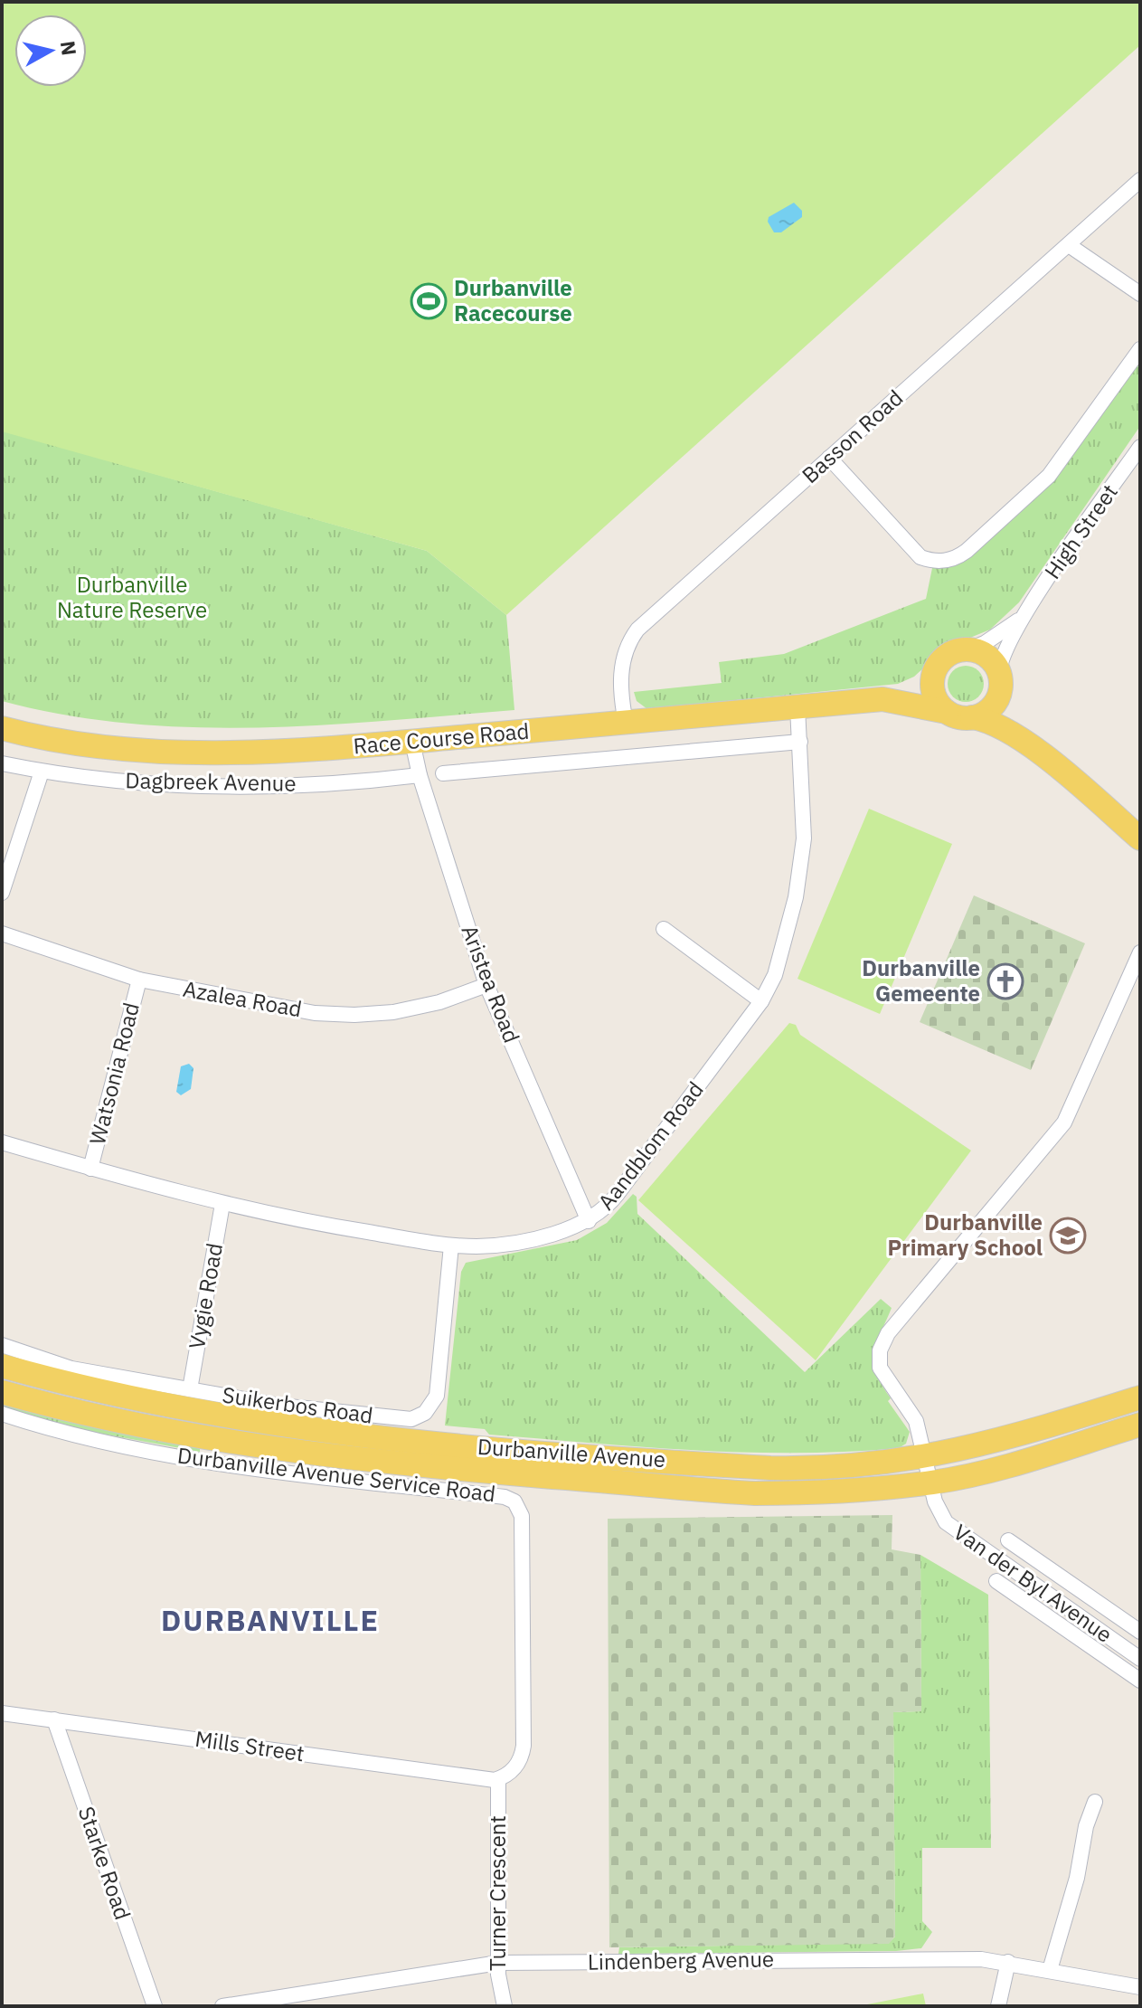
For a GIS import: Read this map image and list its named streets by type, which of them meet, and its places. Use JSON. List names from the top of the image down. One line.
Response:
{"streets":{"main road":["Race Course Road","Durbanville Avenue"],"street":["Basson Road","High Street","Dagbreek Avenue","Aristea Road","Azalea Road","Watsonia Road","Aandblom Road","Vygie Road","Suikerbos Road","Durbanville Avenue Service Road","Van der Byl Avenue","Mills Street","Starke Road","Turner Crescent","Lindenberg Avenue"]},"crossings":[["Basson Road","Race Course Road"],["High Street","Race Course Road"],["Race Course Road","Aristea Road"],["Race Course Road","Aandblom Road"],["Dagbreek Avenue","Aristea Road"],["Aristea Road","Azalea Road"],["Aristea Road","Aandblom Road"],["Azalea Road","Watsonia Road"],["Watsonia Road","Aandblom Road"],["Aandblom Road","Vygie Road"],["Aandblom Road","Suikerbos Road"],["Vygie Road","Suikerbos Road"],["Durbanville Avenue","Van der Byl Avenue"],["Durbanville Avenue Service Road","Mills Street"],["Durbanville Avenue Service Road","Turner Crescent"],["Mills Street","Starke Road"],["Mills Street","Turner Crescent"],["Turner Crescent","Lindenberg Avenue"]],"districts":["DURBANVILLE"],"parks":["Durbanville Nature Reserve"],"places":{"sports":["Durbanville Racecourse"],"church":["Durbanville Gemeente"],"school or university":["Durbanville Primary School"]},"north":"right"}
